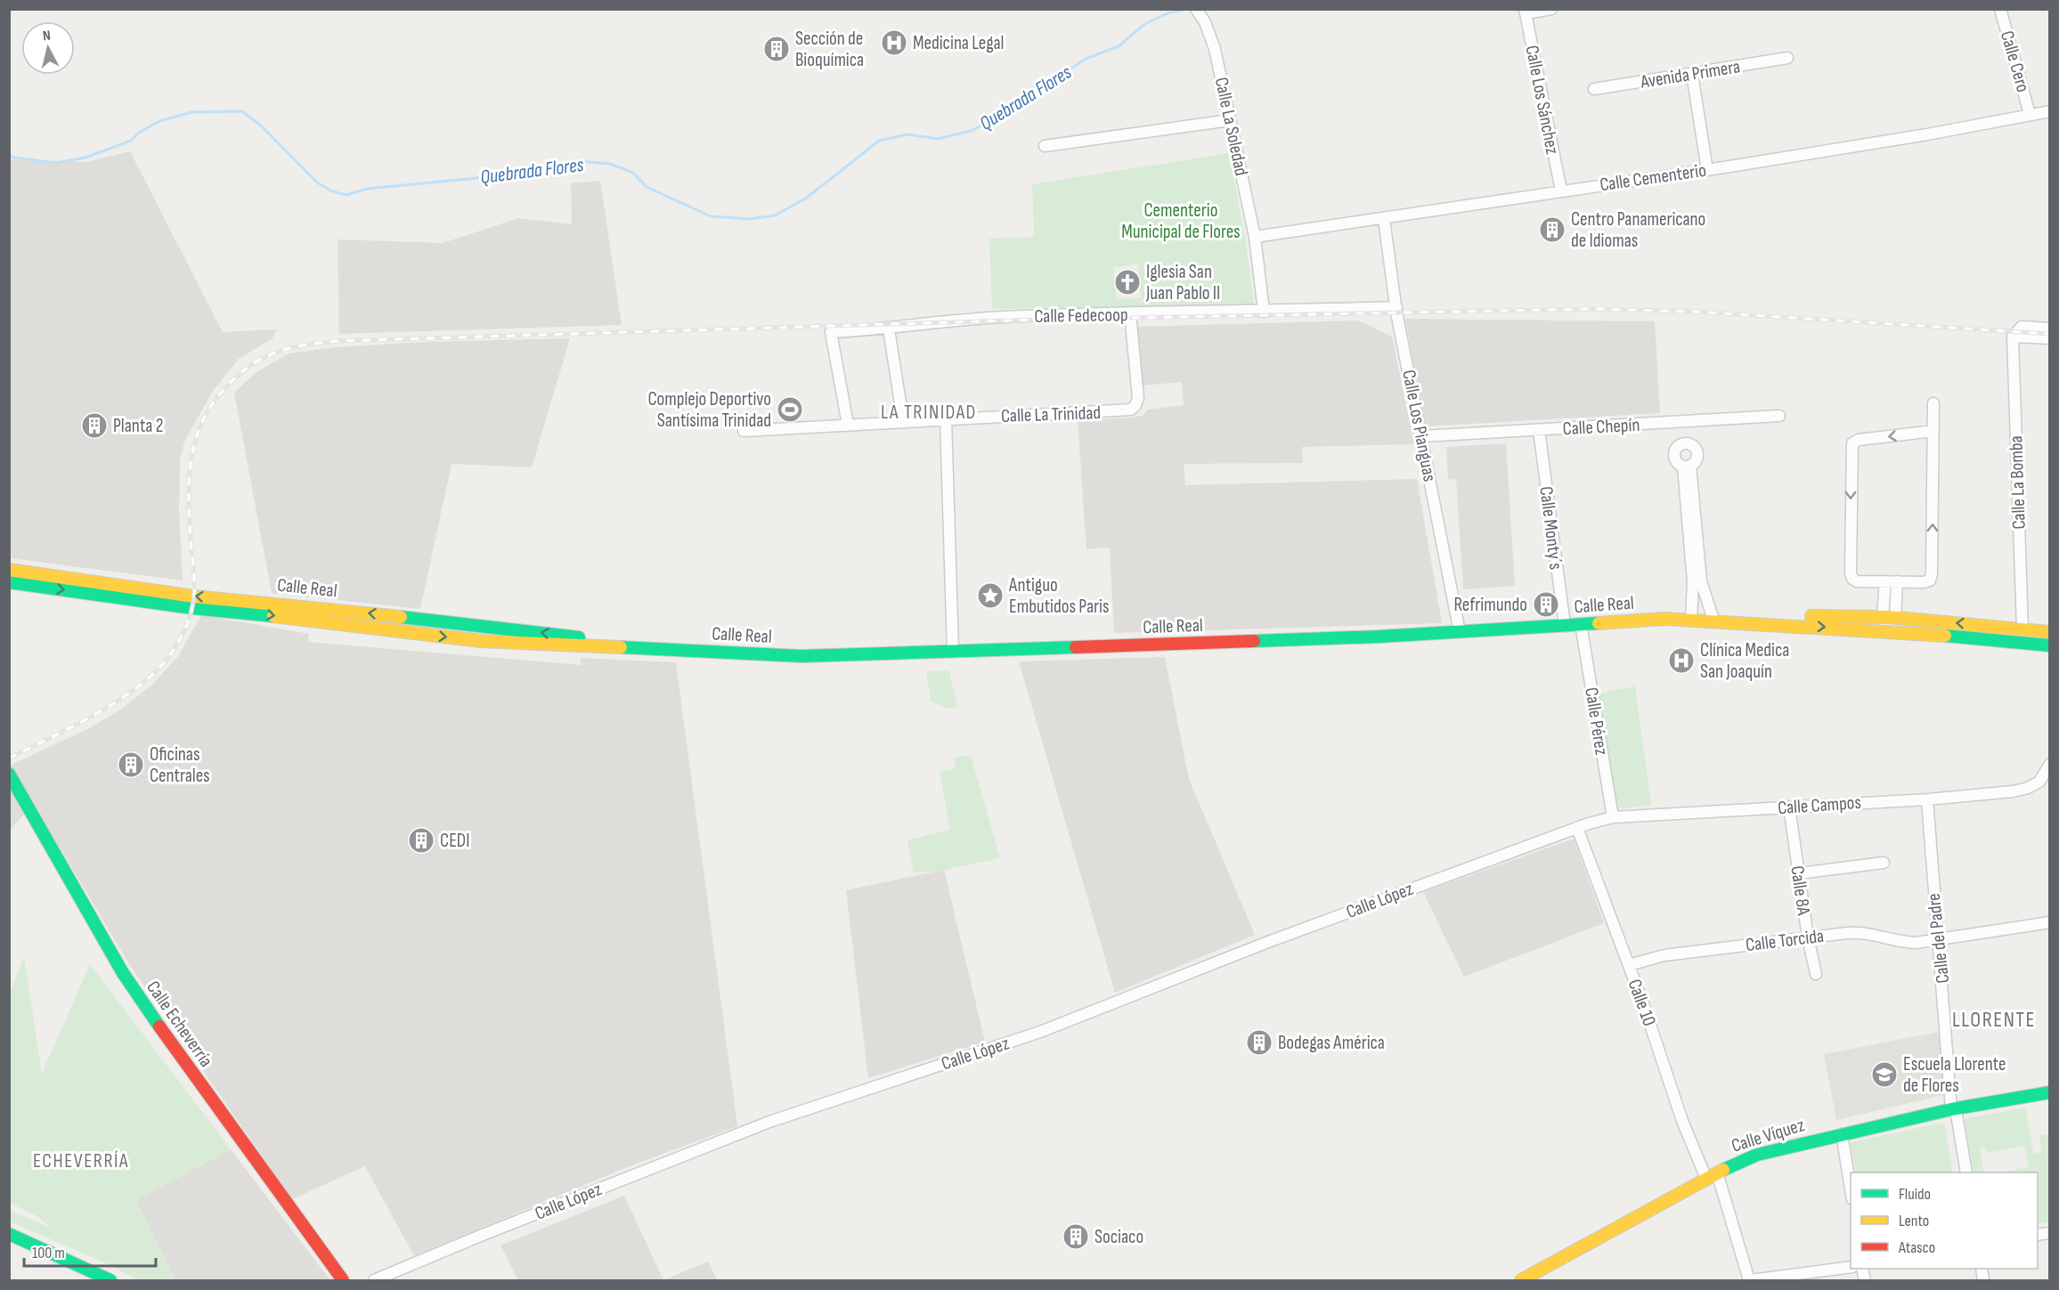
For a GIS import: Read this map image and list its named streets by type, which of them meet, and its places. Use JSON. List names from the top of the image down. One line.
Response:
{"streets":{"main road":["Calle Real","Calle Echeverría","Calle Víquez"],"street":["Calle Cero","Avenida Primera","Calle Los Sánchez","Calle La Soledad","Calle Cementerio","Calle Fedecoop","Calle La Trinidad","Calle Los Pianguas","Calle Chepín","Calle La Bomba","Calle Monty´s","Calle Pérez","Calle Campos","Calle 8A","Calle López","Calle del Padre","Calle Torcida","Calle 10"]},"crossings":[["Calle Cero","Calle Cementerio"],["Calle Los Sánchez","Calle Cementerio"],["Calle La Soledad","Calle Cementerio"],["Calle La Soledad","Calle Fedecoop"],["Calle Cementerio","Calle Los Pianguas"],["Calle Fedecoop","Calle La Trinidad"],["Calle Fedecoop","Calle Los Pianguas"],["Calle Los Pianguas","Calle Chepín"],["Calle Los Pianguas","Calle Real"],["Calle Chepín","Calle Monty´s"],["Calle La Bomba","Calle Real"],["Calle Monty´s","Calle Real"],["Calle Real","Calle Pérez"],["Calle Pérez","Calle Campos"],["Calle Campos","Calle 8A"],["Calle Campos","Calle López"],["Calle Campos","Calle del Padre"],["Calle Campos","Calle 10"],["Calle 8A","Calle Torcida"],["Calle López","Calle 10"],["Calle del Padre","Calle Torcida"],["Calle del Padre","Calle Víquez"],["Calle Torcida","Calle 10"],["Calle 10","Calle Víquez"]],"districts":["LA TRINIDAD","LLORENTE","ECHEVERRÍA"],"water":["Quebrada Flores"],"parks":["Cementerio Municipal de Flores"],"places":{"hospital":["Medicina Legal","Clínica Medica San Joaquín"],"building":["Sección de Bioquímica","Centro Panamericano de Idiomas","Planta 2","Refrimundo","Oficinas Centrales","CEDI","Bodegas América","Sociaco"],"church":["Iglesia San Juan Pablo II"],"sports":["Complejo Deportivo Santísima Trinidad"],"place":["Antiguo Embutidos Paris"],"school or university":["Escuela Llorente de Flores"]},"legend":["Fluido","Lento","Atasco"],"scale_bar":"100 m","north":"top"}
